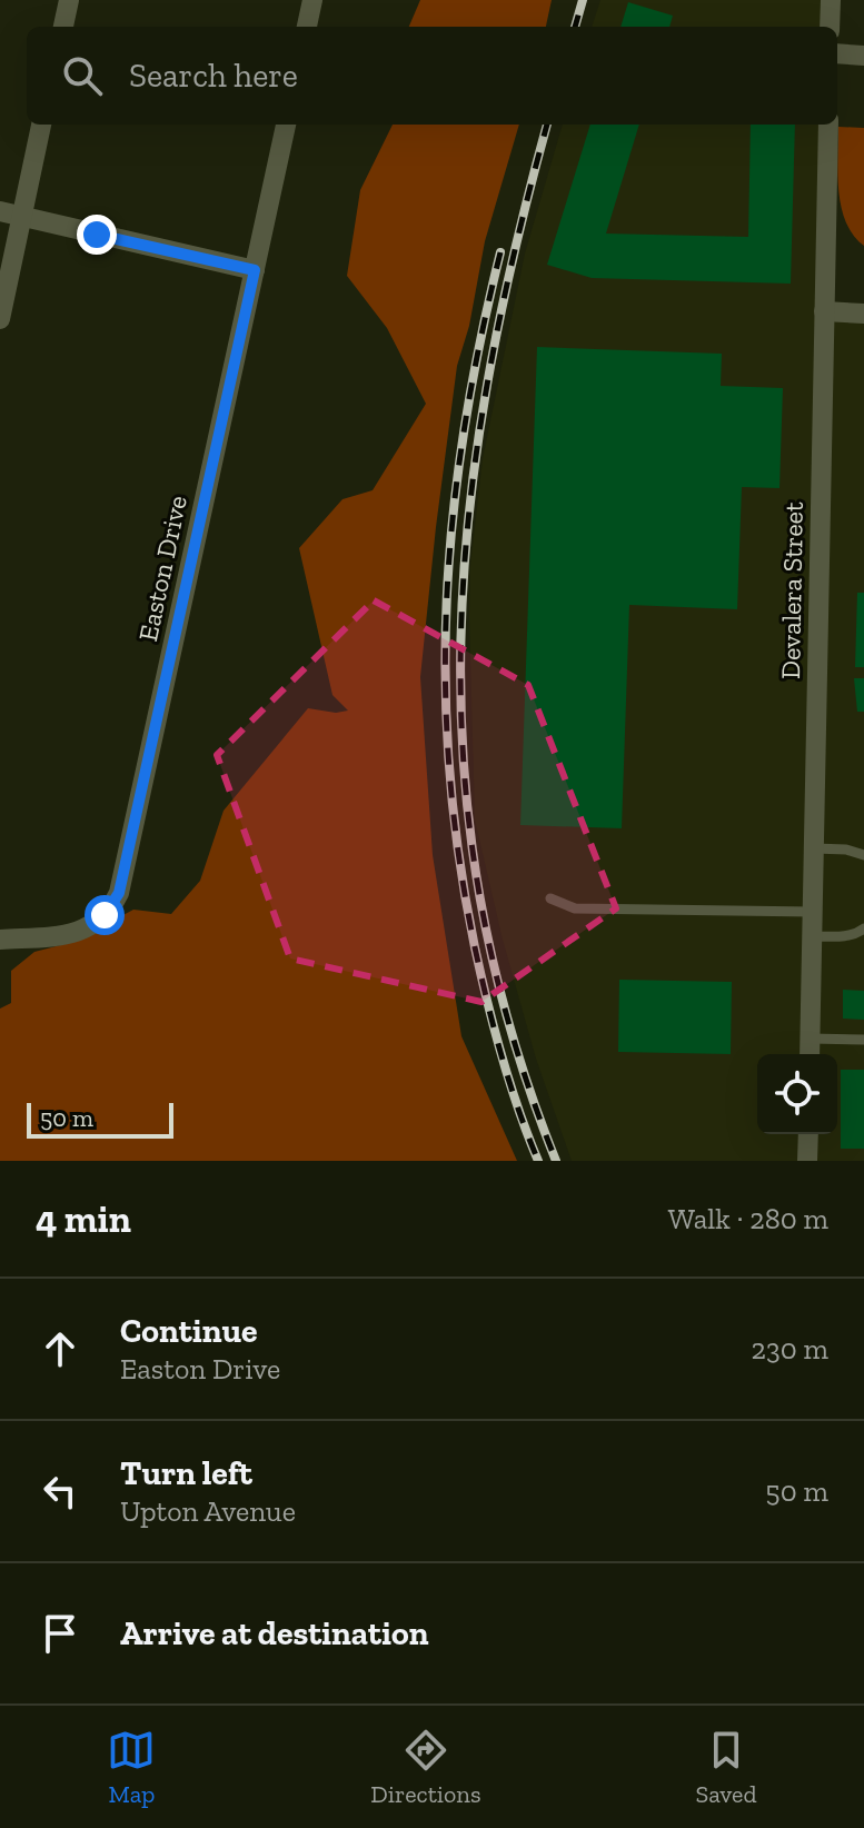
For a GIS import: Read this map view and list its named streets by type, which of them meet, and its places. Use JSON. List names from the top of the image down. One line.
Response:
{"streets":{"street":["Easton Drive","Devalera Street"]},"scale_bar":"50 m","page":{"search":"Search here","scale":"50 m","heading":["4 min","Walk · 280 m"],"list":[["Continue","Easton Drive","230 m"],["Turn left","Upton Avenue","50 m"],"Arrive at destination"],"nav":["Map","Directions","Saved"]}}
